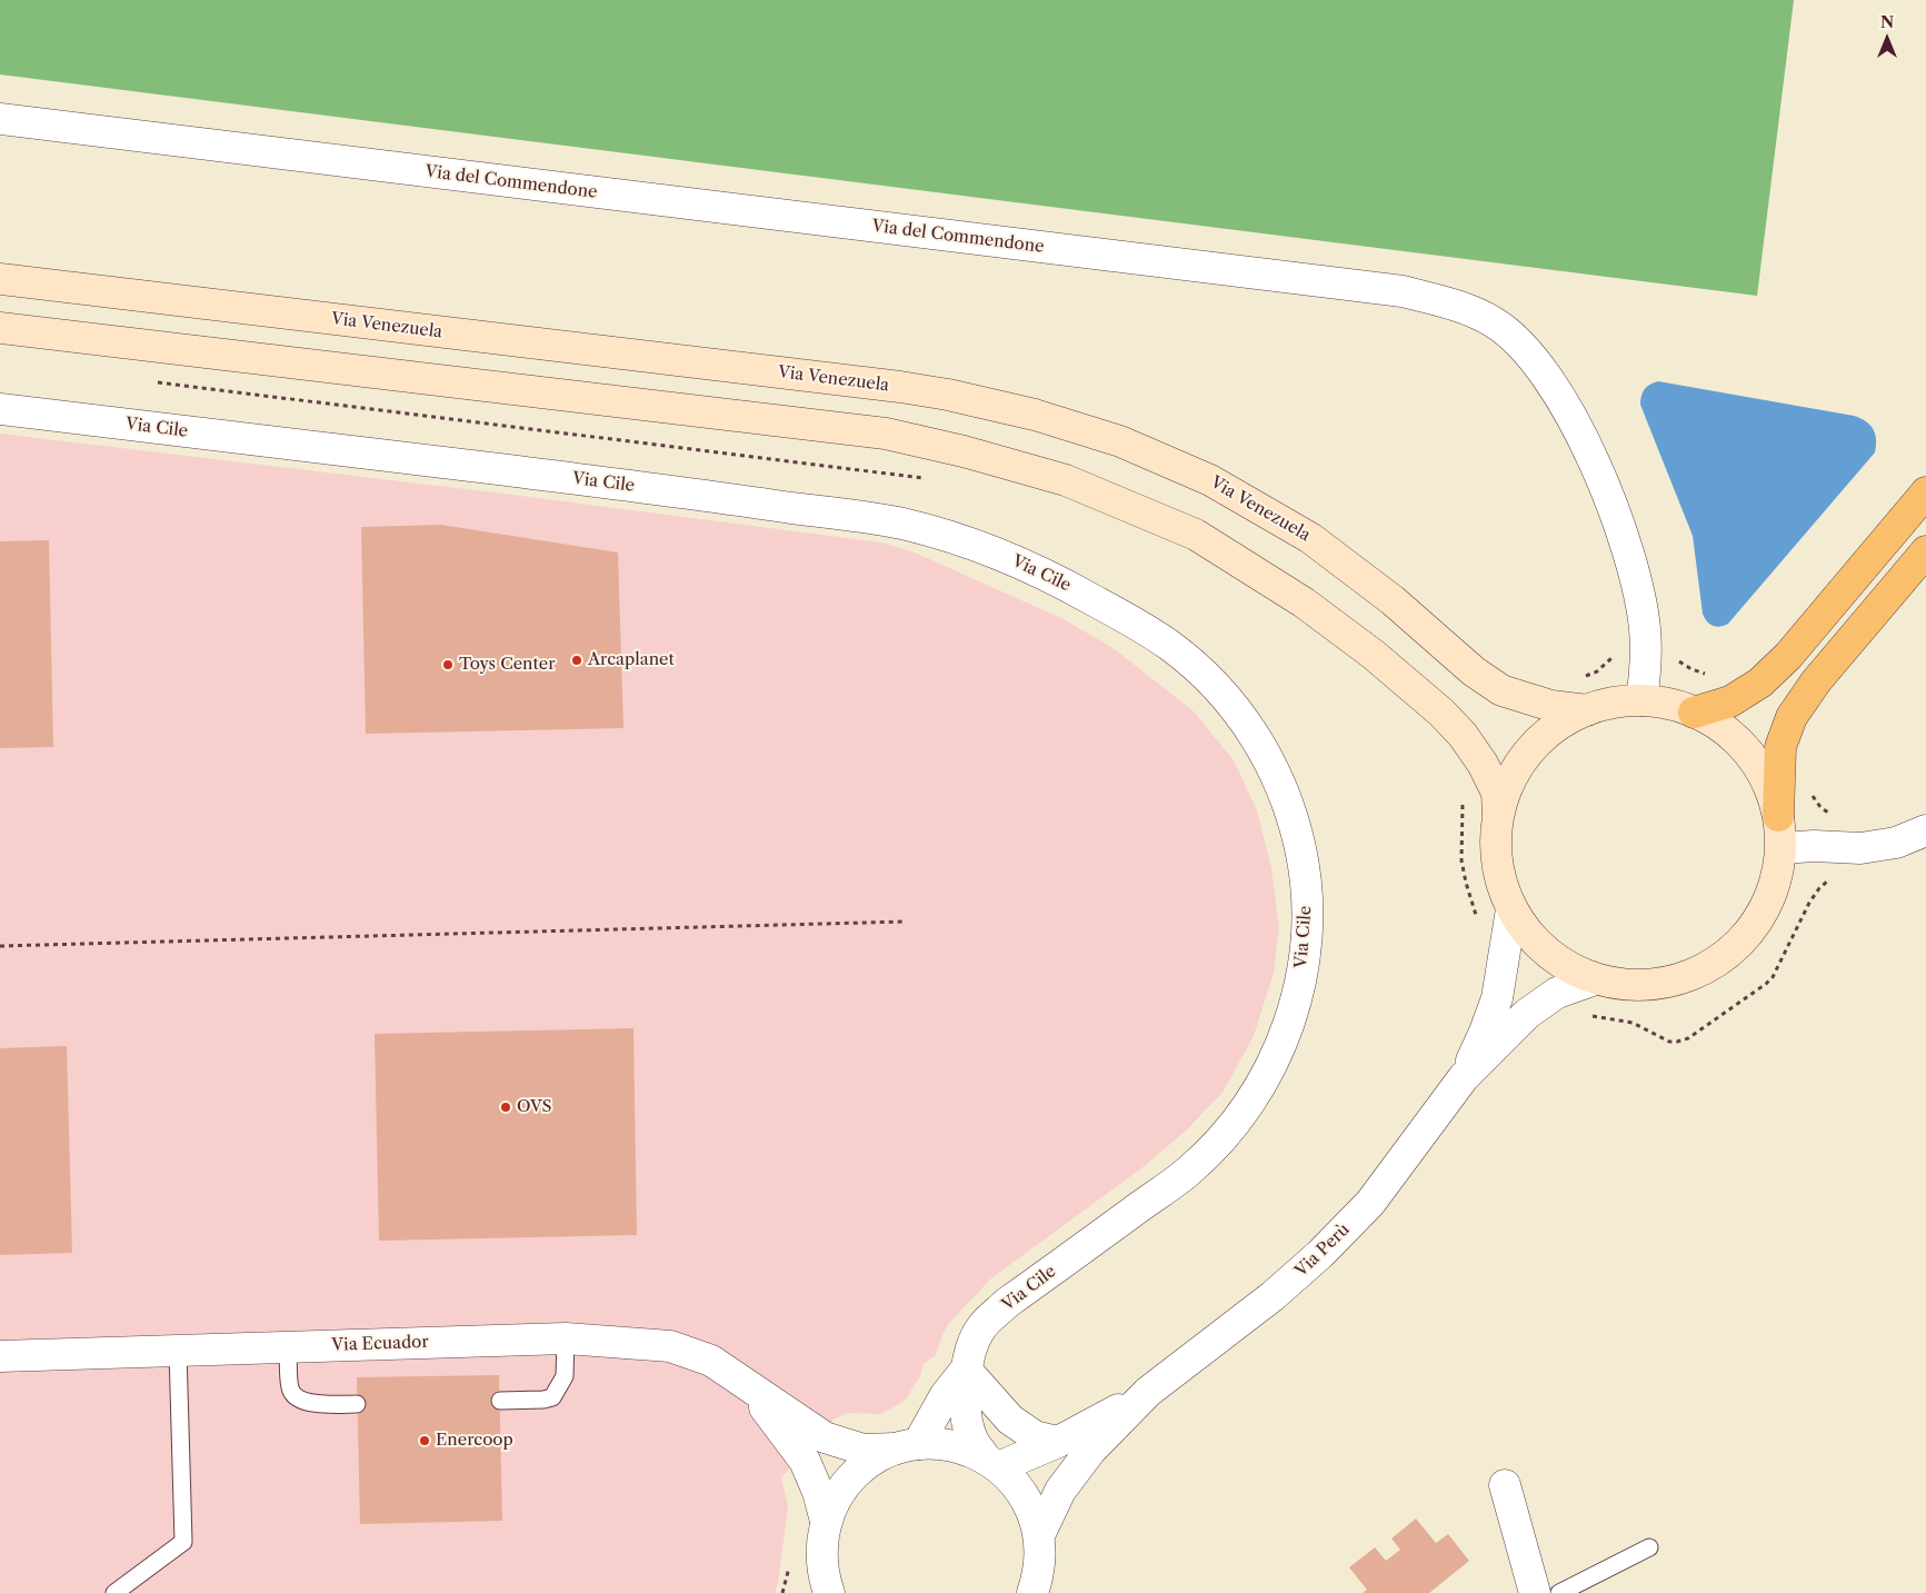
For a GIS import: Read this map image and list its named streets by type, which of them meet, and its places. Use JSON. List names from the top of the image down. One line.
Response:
{"streets":{"main road":["Via Venezuela"],"street":["Via del Commendone","Via Cile","Via Perù","Via Ecuador"]},"crossings":[["Via Cile","Via Perù"],["Via Cile","Via Ecuador"],["Via Perù","Via Ecuador"]],"places":["Arcaplanet","Toys Center","OVS","Enercoop"],"north":"top"}
